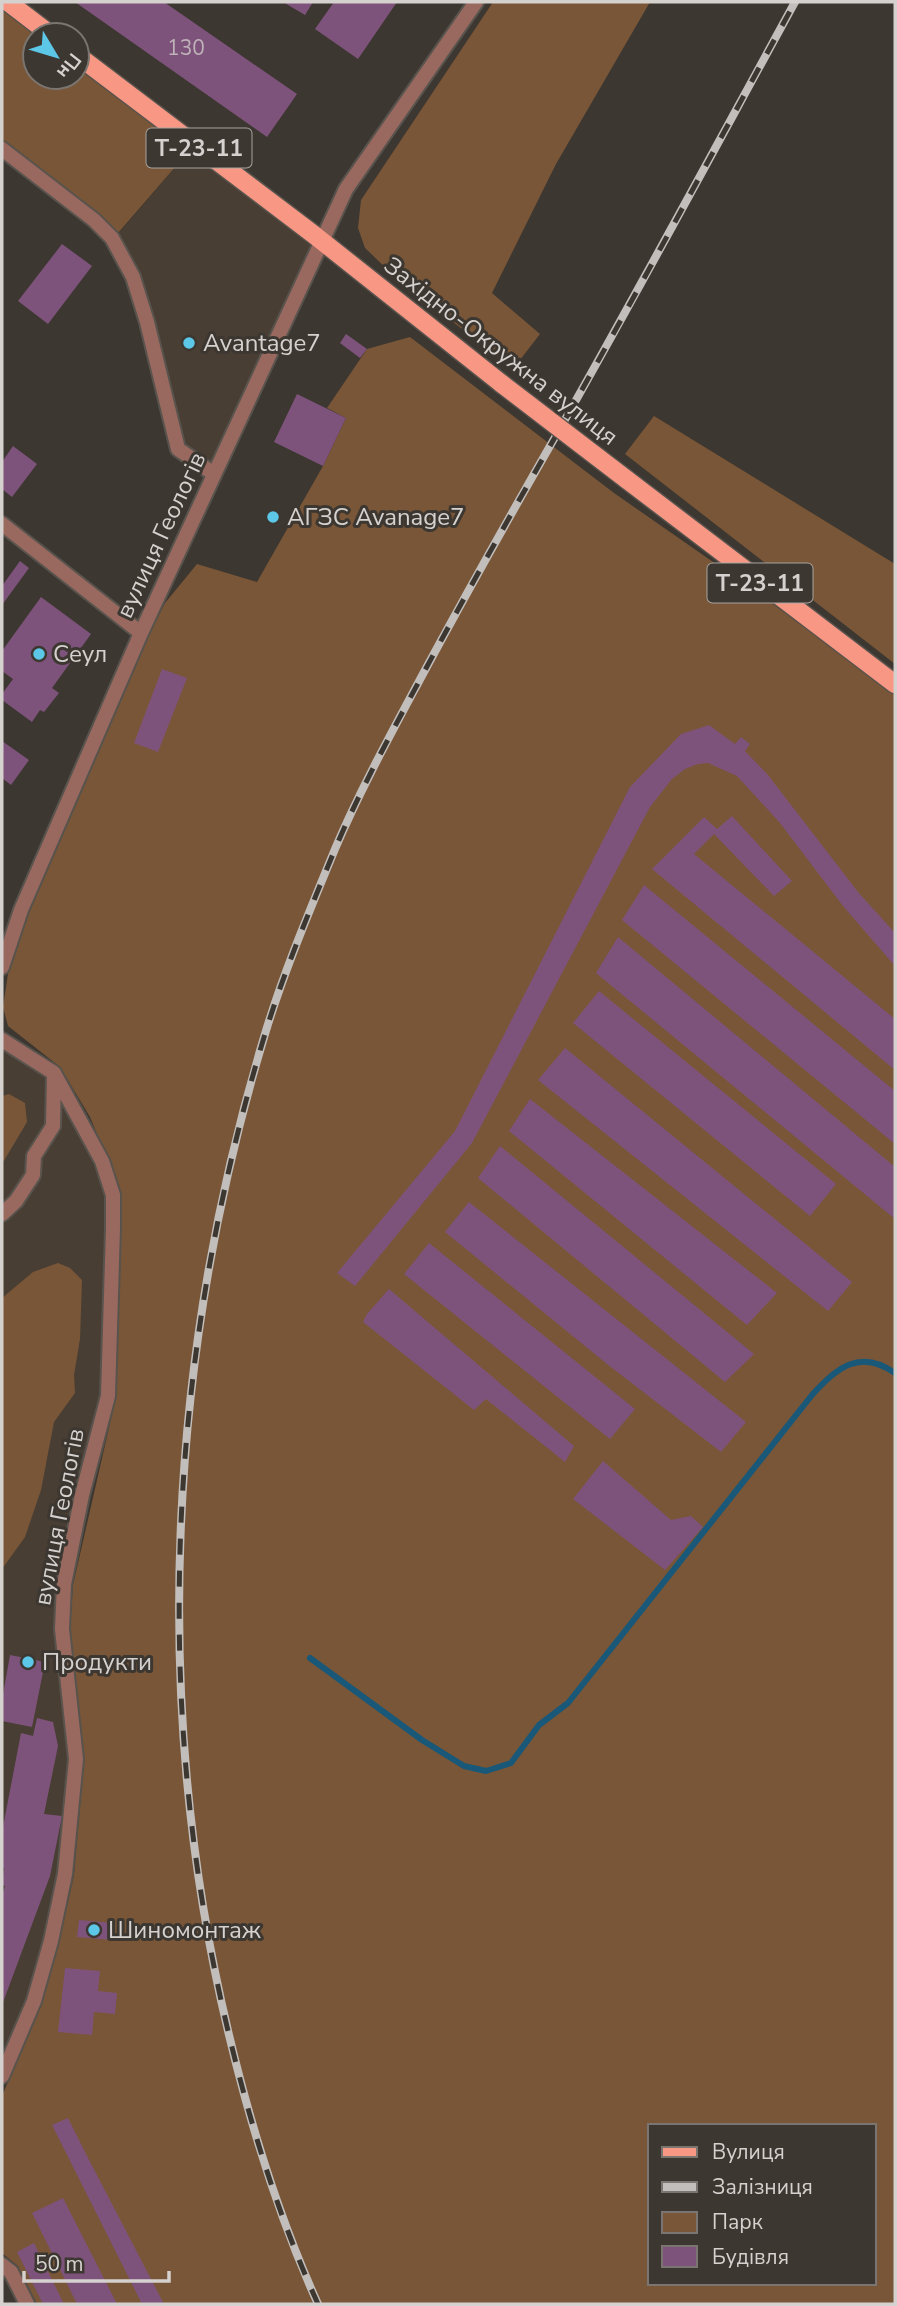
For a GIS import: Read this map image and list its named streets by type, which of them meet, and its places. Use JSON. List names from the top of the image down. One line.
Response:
{"streets":{"main road":["Т-23-11","Західно-Окружна вулиця"],"street":["вулиця Геологів"]},"crossings":[["Західно-Окружна вулиця","вулиця Геологів"]],"places":["Avantage7","АГЗС Avanage7","Сеул","Продукти","Шиномонтаж"],"house_numbers":["130"],"legend":["Вулиця","Залізниця","Парк","Будівля"],"scale_bar":"50 m","north":"bottom right"}
